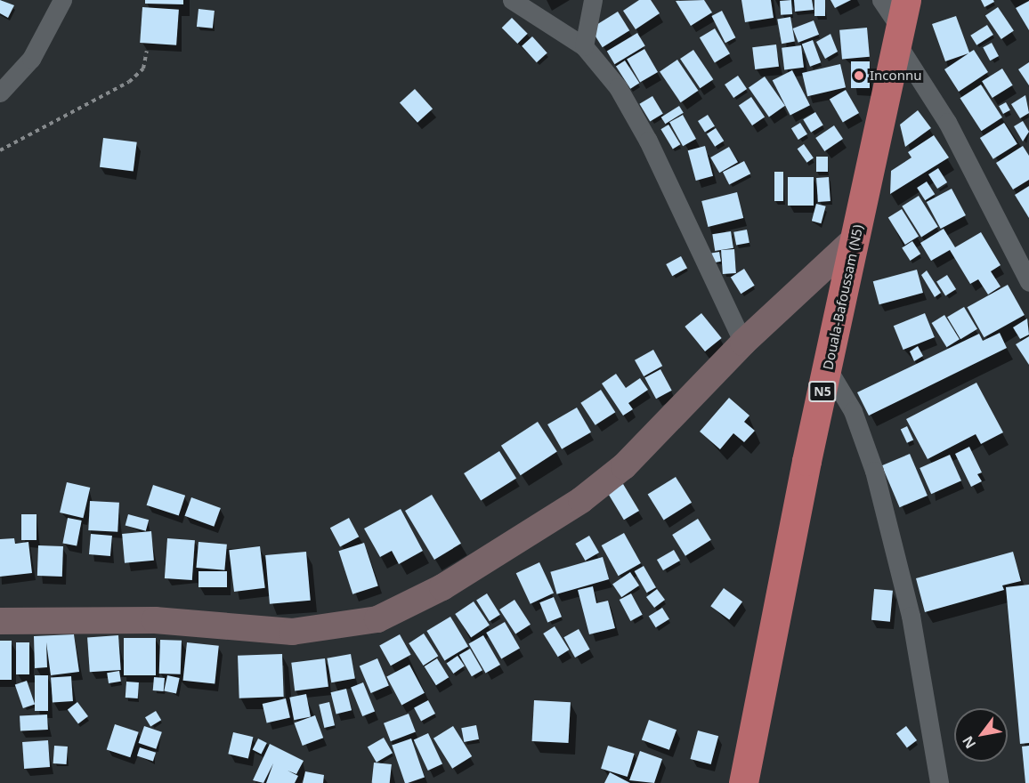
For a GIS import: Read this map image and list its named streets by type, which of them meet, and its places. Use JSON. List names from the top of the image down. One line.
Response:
{"streets":{"highway":["Douala-Bafoussam (N5)","N5"]},"places":["Inconnu"],"north":"bottom left"}
